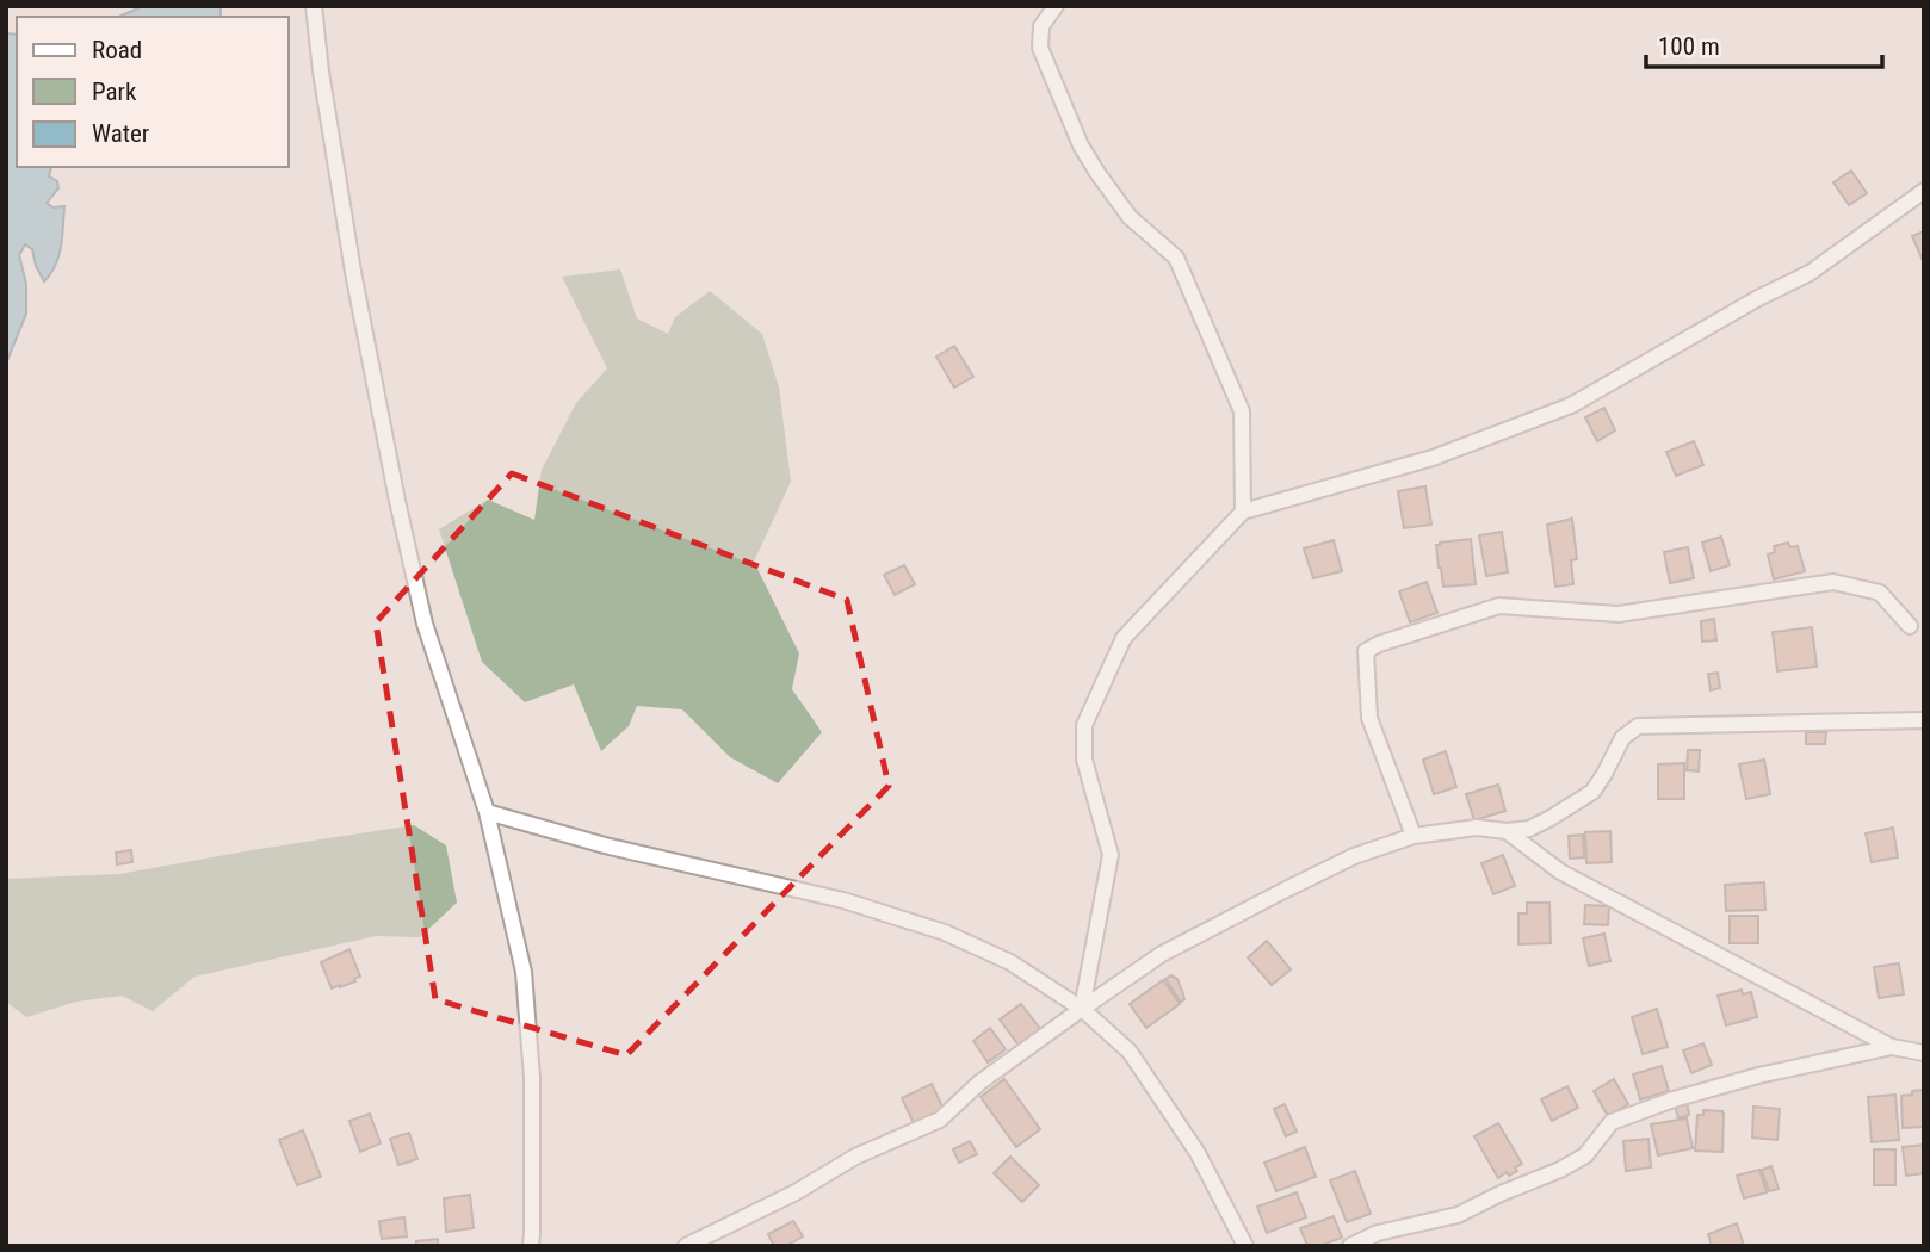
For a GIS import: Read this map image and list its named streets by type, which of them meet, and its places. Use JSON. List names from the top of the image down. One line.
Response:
{"legend":["Road","Park","Water"],"scale_bar":"100 m"}
